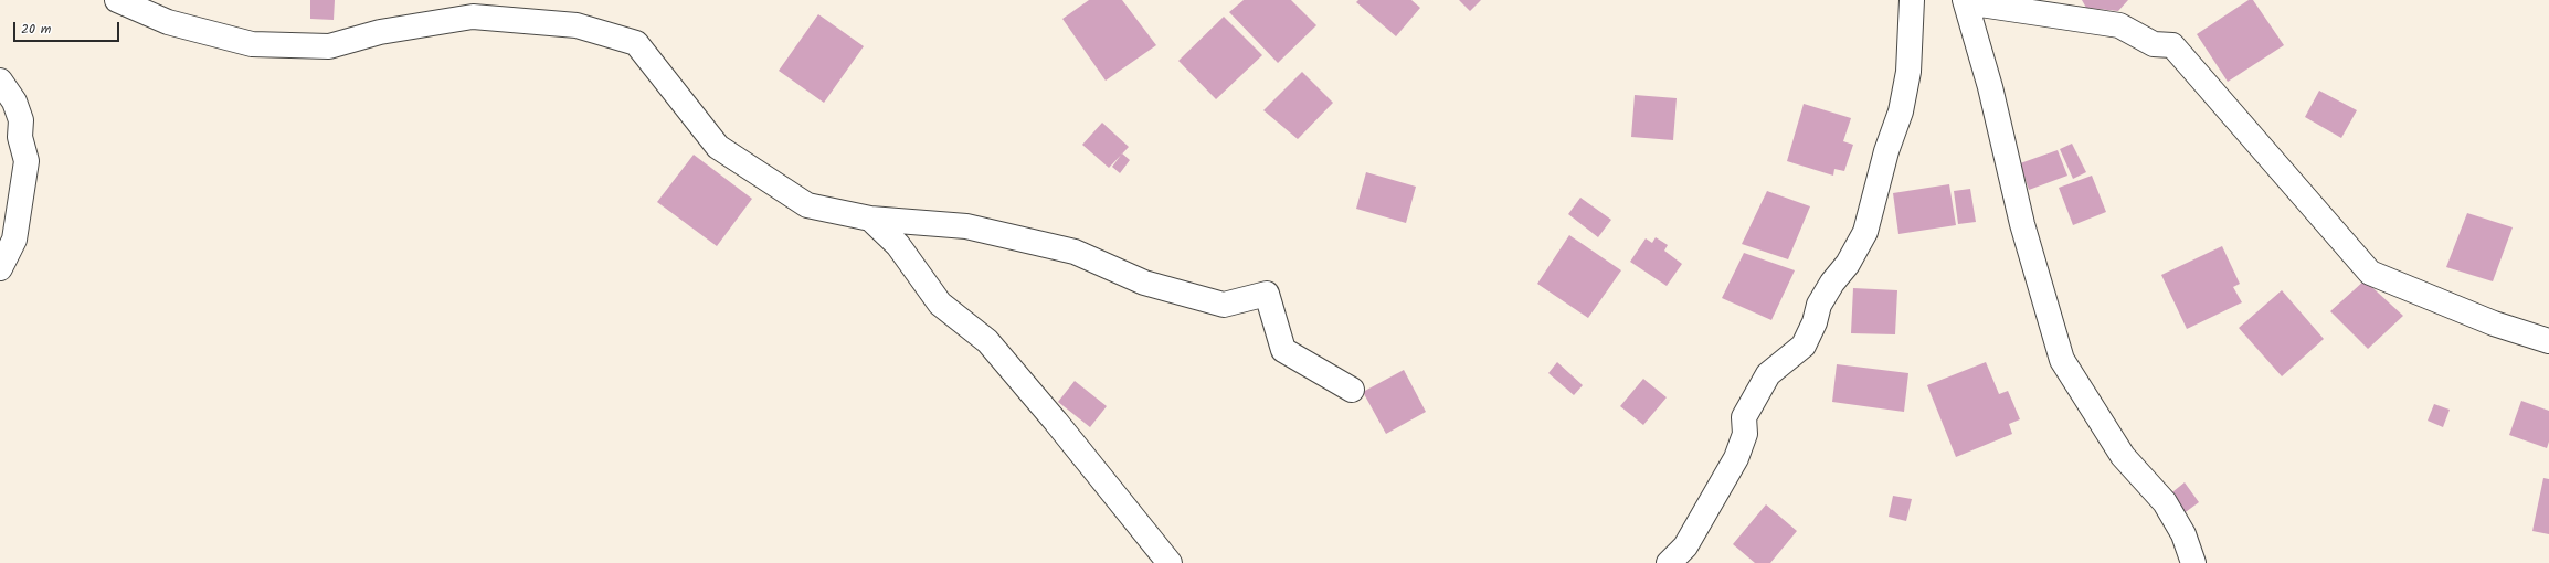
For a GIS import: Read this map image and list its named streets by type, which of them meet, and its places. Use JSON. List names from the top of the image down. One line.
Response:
{"scale_bar":"20 m"}
